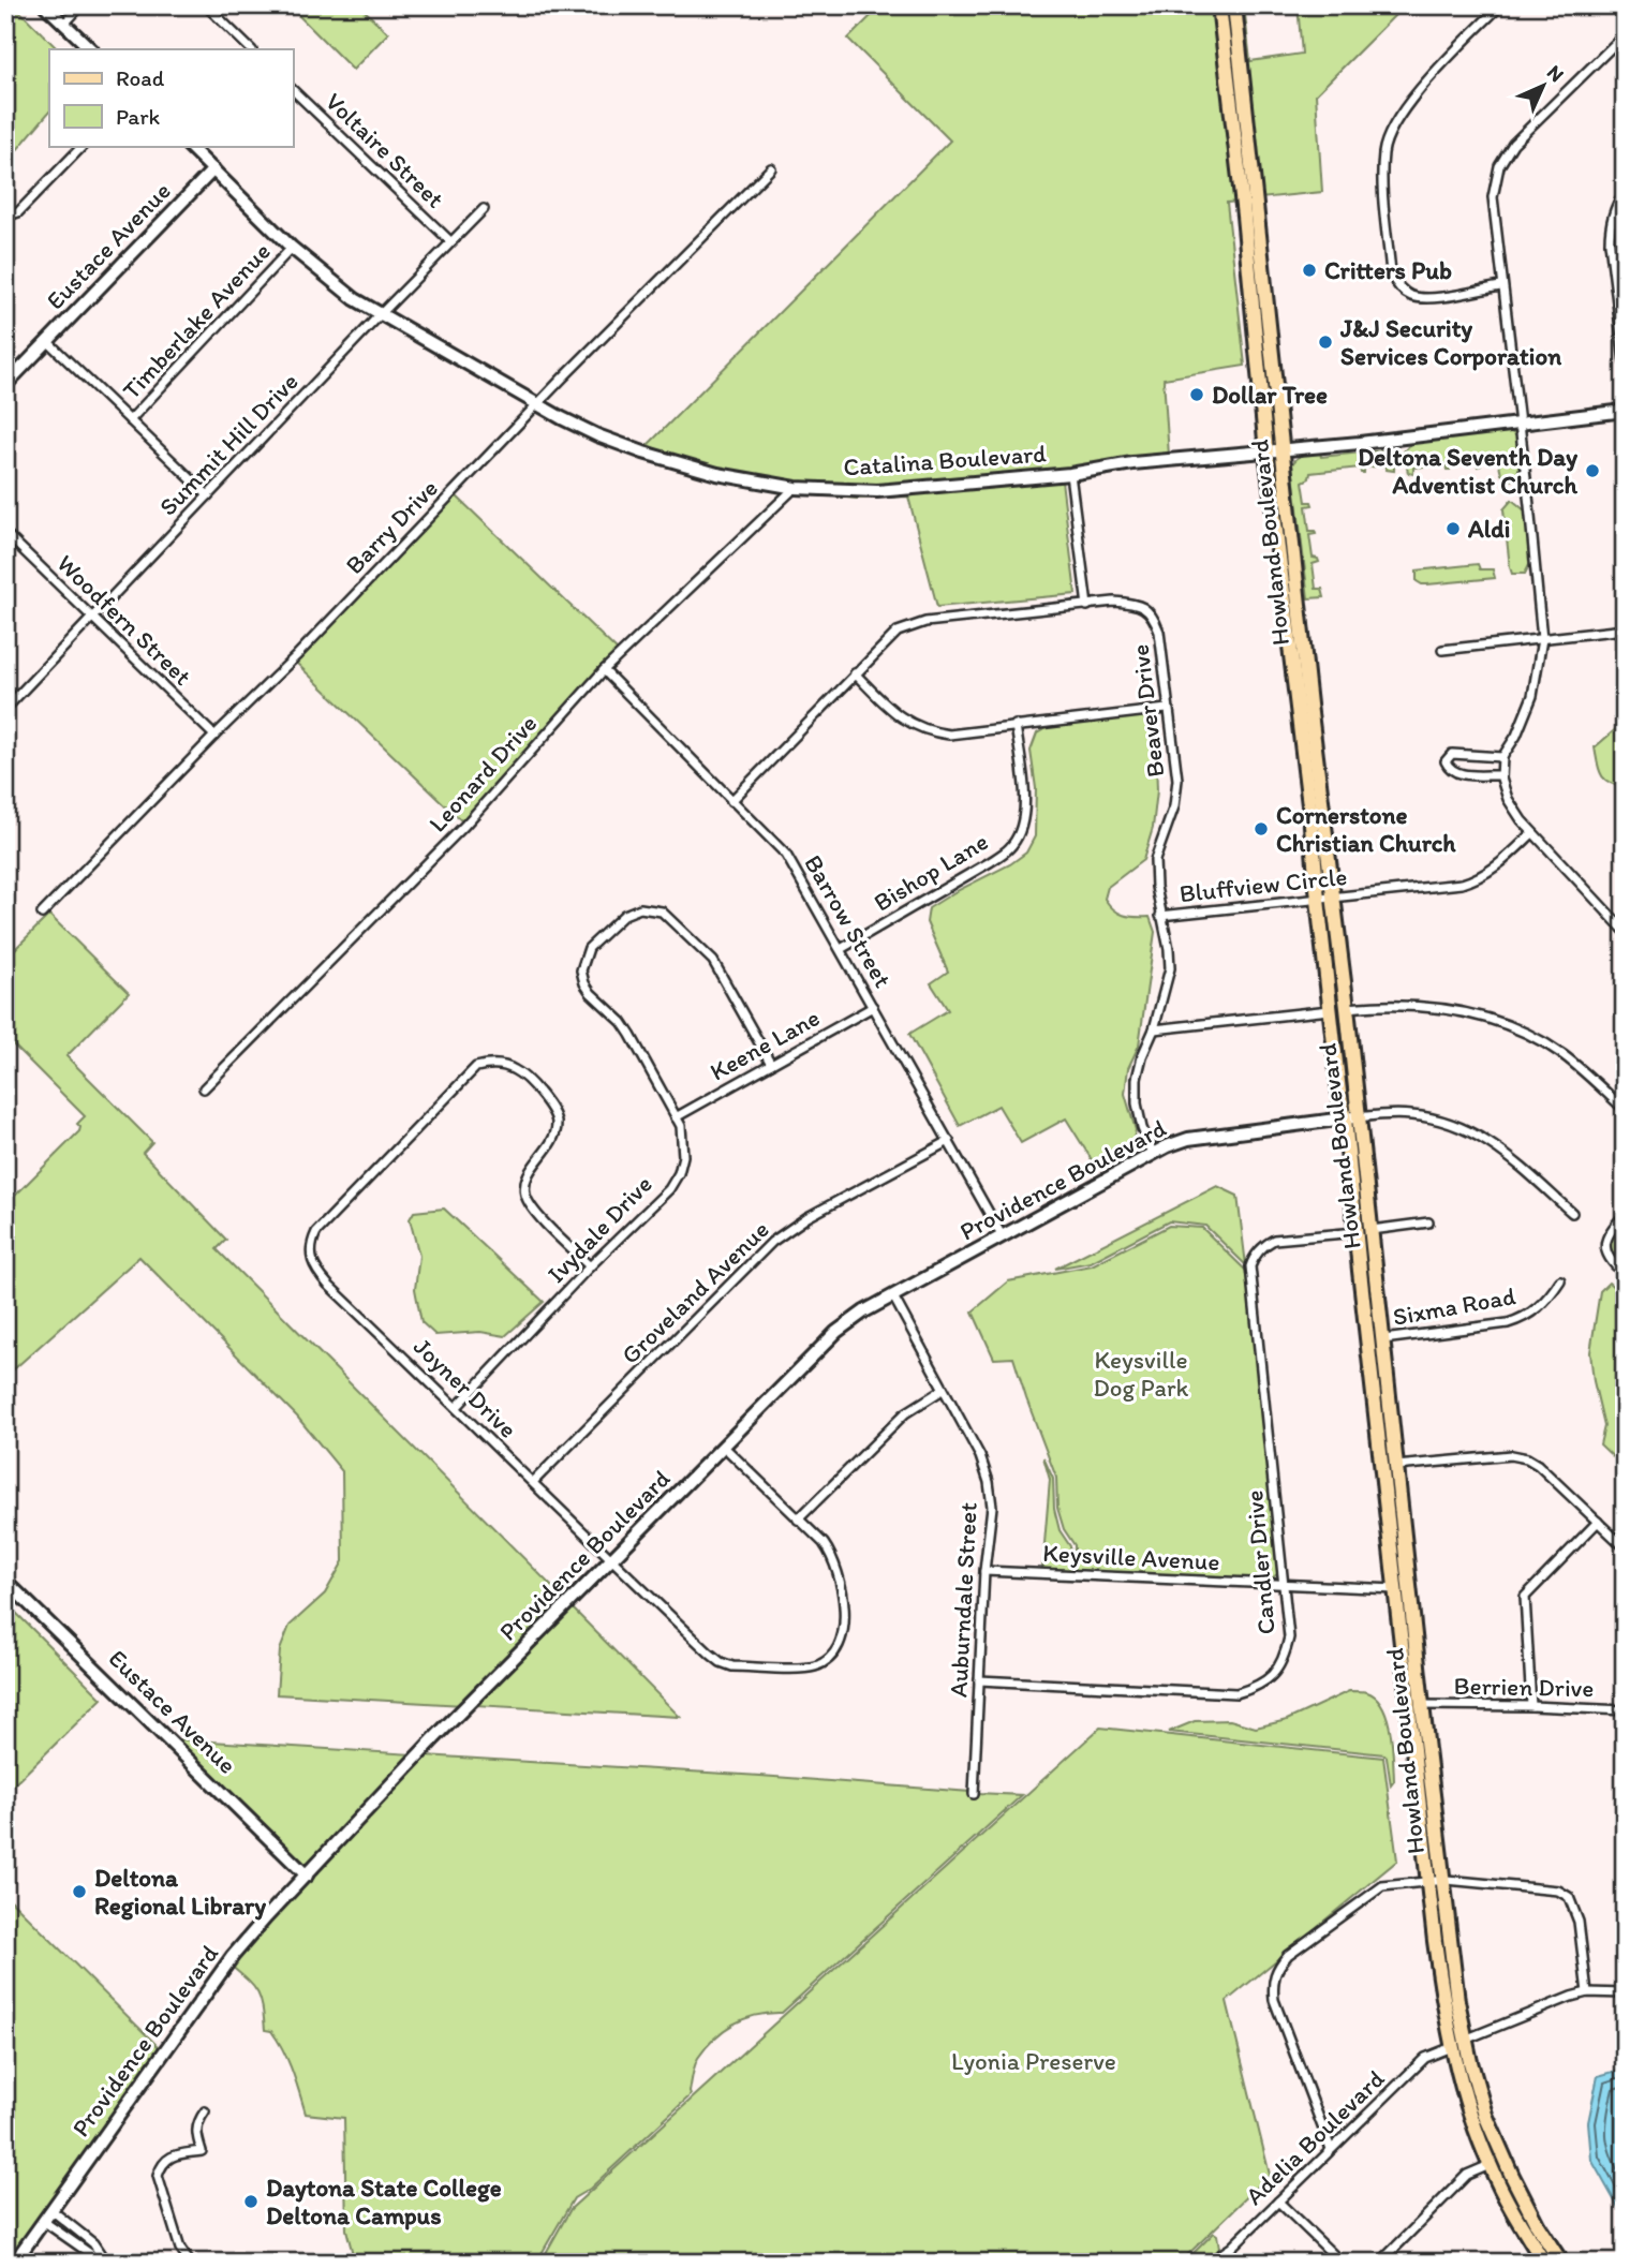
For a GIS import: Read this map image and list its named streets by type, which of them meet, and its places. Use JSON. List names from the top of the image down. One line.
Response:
{"streets":{"main road":["Howland Boulevard"],"street":["Voltaire Street","Eustace Avenue","Timberlake Avenue","Summit Hill Drive","Catalina Boulevard","Barry Drive","Woodfern Street","Beaver Drive","Leonard Drive","Bishop Lane","Bluffview Circle","Barrow Street","Keene Lane","Providence Boulevard","Ivydale Drive","Groveland Avenue","Sixma Road","Joyner Drive","Keysville Avenue","Candler Drive","Auburndale Street","Berrien Drive","Adelia Boulevard"]},"crossings":[["Voltaire Street","Summit Hill Drive"],["Eustace Avenue","Catalina Boulevard"],["Eustace Avenue","Providence Boulevard"],["Timberlake Avenue","Catalina Boulevard"],["Summit Hill Drive","Catalina Boulevard"],["Summit Hill Drive","Woodfern Street"],["Catalina Boulevard","Barry Drive"],["Catalina Boulevard","Howland Boulevard"],["Catalina Boulevard","Leonard Drive"],["Barry Drive","Woodfern Street"],["Howland Boulevard","Bluffview Circle"],["Howland Boulevard","Providence Boulevard"],["Howland Boulevard","Sixma Road"],["Howland Boulevard","Keysville Avenue"],["Howland Boulevard","Candler Drive"],["Howland Boulevard","Berrien Drive"],["Howland Boulevard","Adelia Boulevard"],["Beaver Drive","Bluffview Circle"],["Beaver Drive","Barrow Street"],["Beaver Drive","Providence Boulevard"],["Leonard Drive","Barrow Street"],["Bishop Lane","Barrow Street"],["Barrow Street","Keene Lane"],["Barrow Street","Providence Boulevard"],["Barrow Street","Groveland Avenue"],["Keene Lane","Ivydale Drive"],["Providence Boulevard","Joyner Drive"],["Providence Boulevard","Auburndale Street"],["Ivydale Drive","Joyner Drive"],["Groveland Avenue","Joyner Drive"],["Keysville Avenue","Candler Drive"],["Keysville Avenue","Auburndale Street"],["Candler Drive","Auburndale Street"]],"parks":["Keysville Dog Park","Lyonia Preserve"],"places":["Critters Pub","J&J Security Services Corporation","Dollar Tree","Deltona Seventh Day Adventist Church","Aldi","Cornerstone Christian Church","Deltona Regional Library","Daytona State College Deltona Campus"],"legend":["Road","Park"],"north":"top right"}
